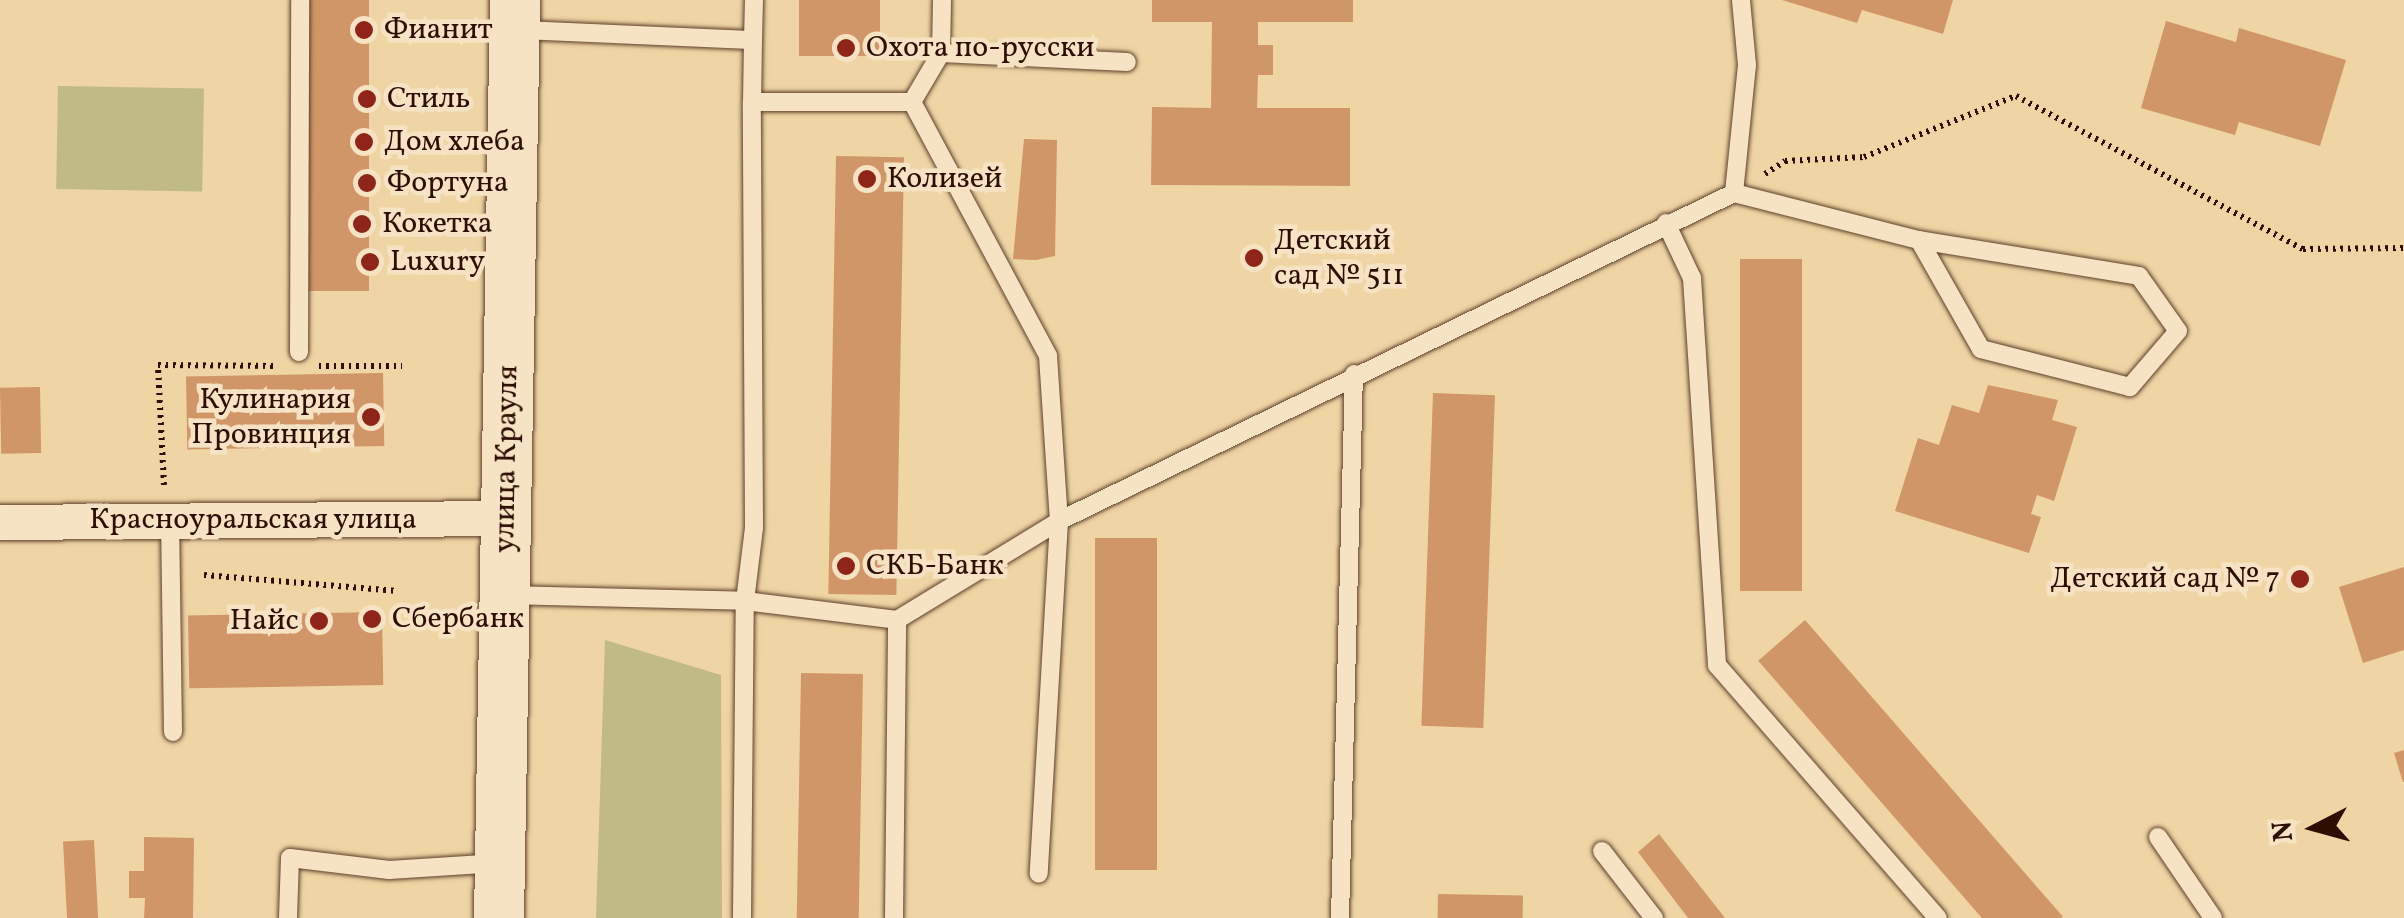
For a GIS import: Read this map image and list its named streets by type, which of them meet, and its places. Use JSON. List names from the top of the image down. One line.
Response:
{"streets":{"main road":["улица Крауля"],"street":["Красноуральская улица"]},"crossings":[["улица Крауля","Красноуральская улица"]],"places":["Фианит","Охота по-русски","Стиль","Дом хлеба","Колизей","Фортуна","Кокетка","Детский сад № 511","Luxury","Кулинария Провинция","СКБ-Банк","Детский сад № 7","Сбербанк","Найс"],"north":"left"}
